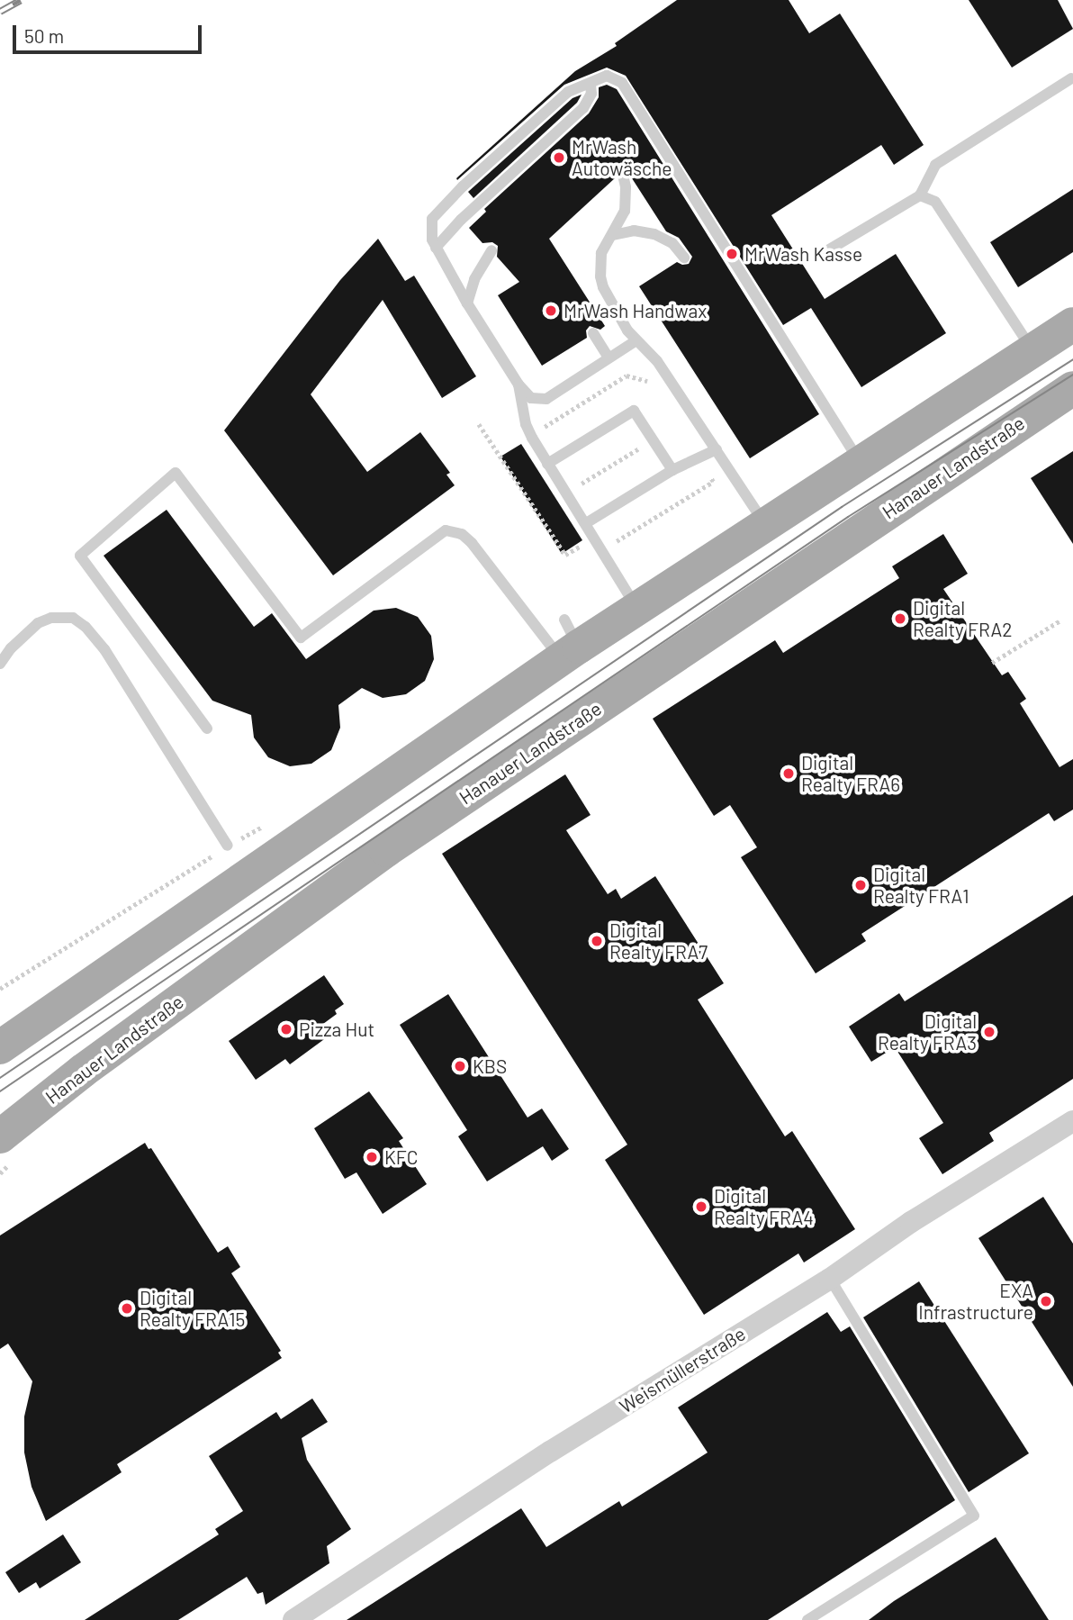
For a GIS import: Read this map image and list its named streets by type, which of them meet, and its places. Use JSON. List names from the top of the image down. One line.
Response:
{"streets":{"main road":["Hanauer Landstraße"],"street":["Weismüllerstraße"]},"places":["MrWash Autowäsche","MrWash Kasse","MrWash Handwax","Digital Realty FRA2","Digital Realty FRA6","Digital Realty FRA1","Digital Realty FRA7","Pizza Hut","Digital Realty FRA3","KBS","KFC","Digital Realty FRA4","EXA Infrastructure","Digital Realty FRA15"],"scale_bar":"50 m"}
